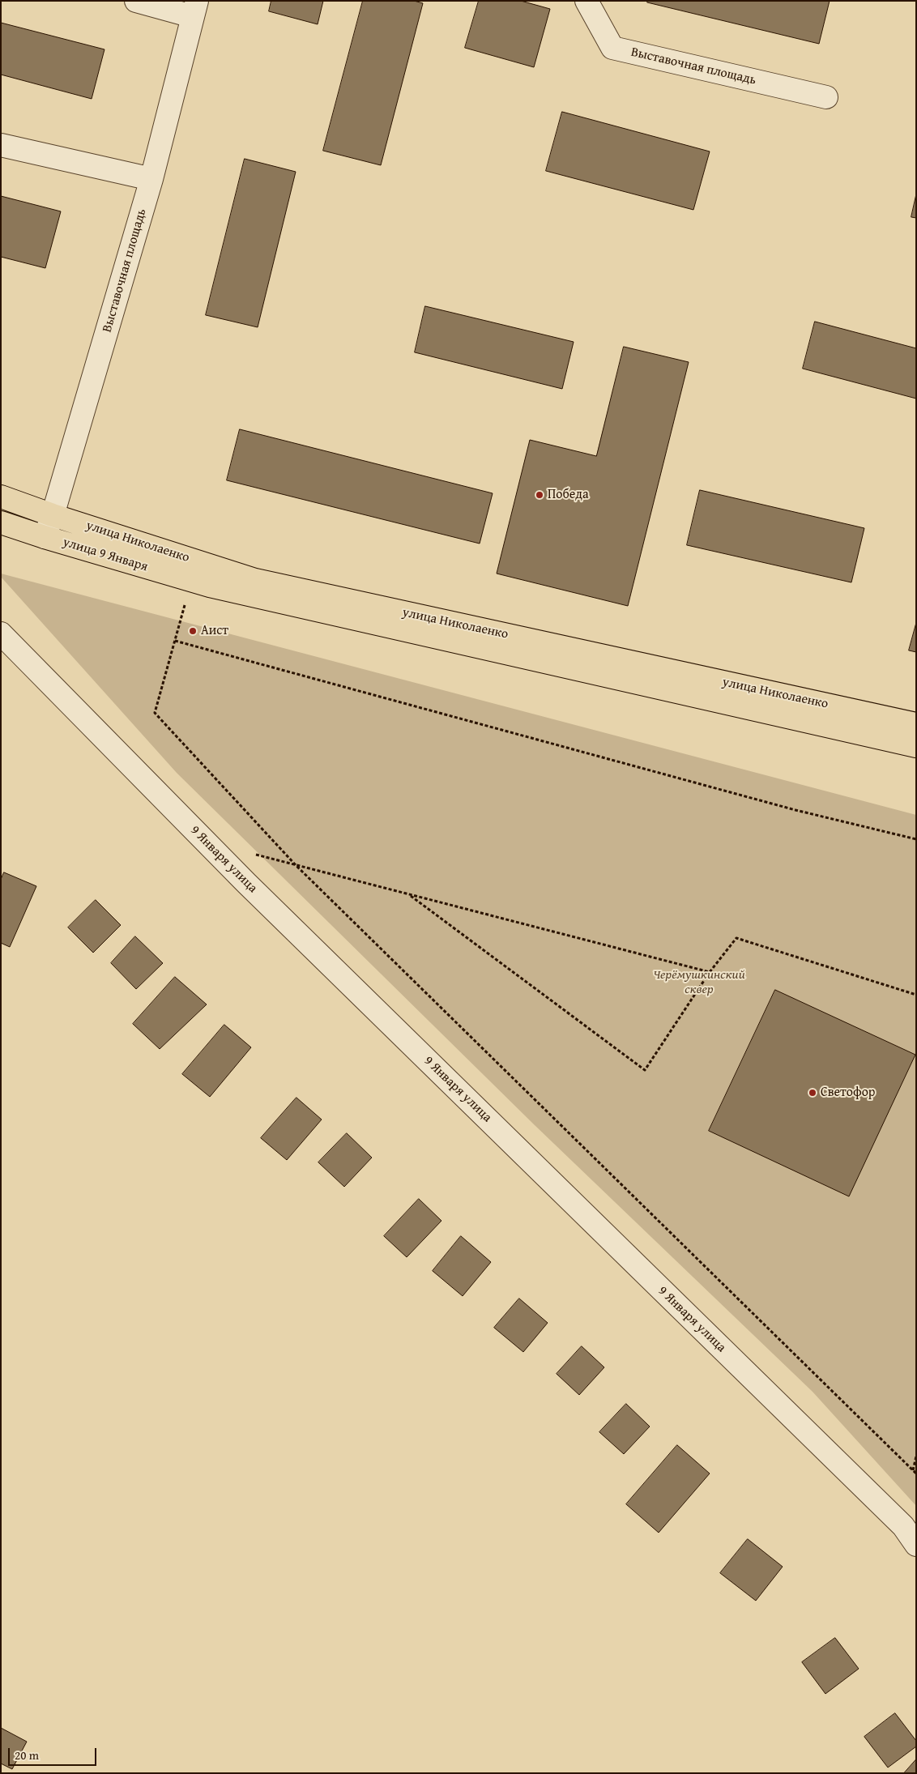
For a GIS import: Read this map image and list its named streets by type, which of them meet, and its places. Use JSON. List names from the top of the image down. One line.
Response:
{"streets":{"main road":["улица Николаенко","улица 9 Января"],"street":["Выставочная площадь","9 Января улица"]},"crossings":[["Выставочная площадь","улица Николаенко"],["Выставочная площадь","улица 9 Января"],["улица Николаенко","улица 9 Января"]],"parks":["Черёмушкинский сквер"],"places":["Победа","Аист","Светофор"],"scale_bar":"20 m"}
